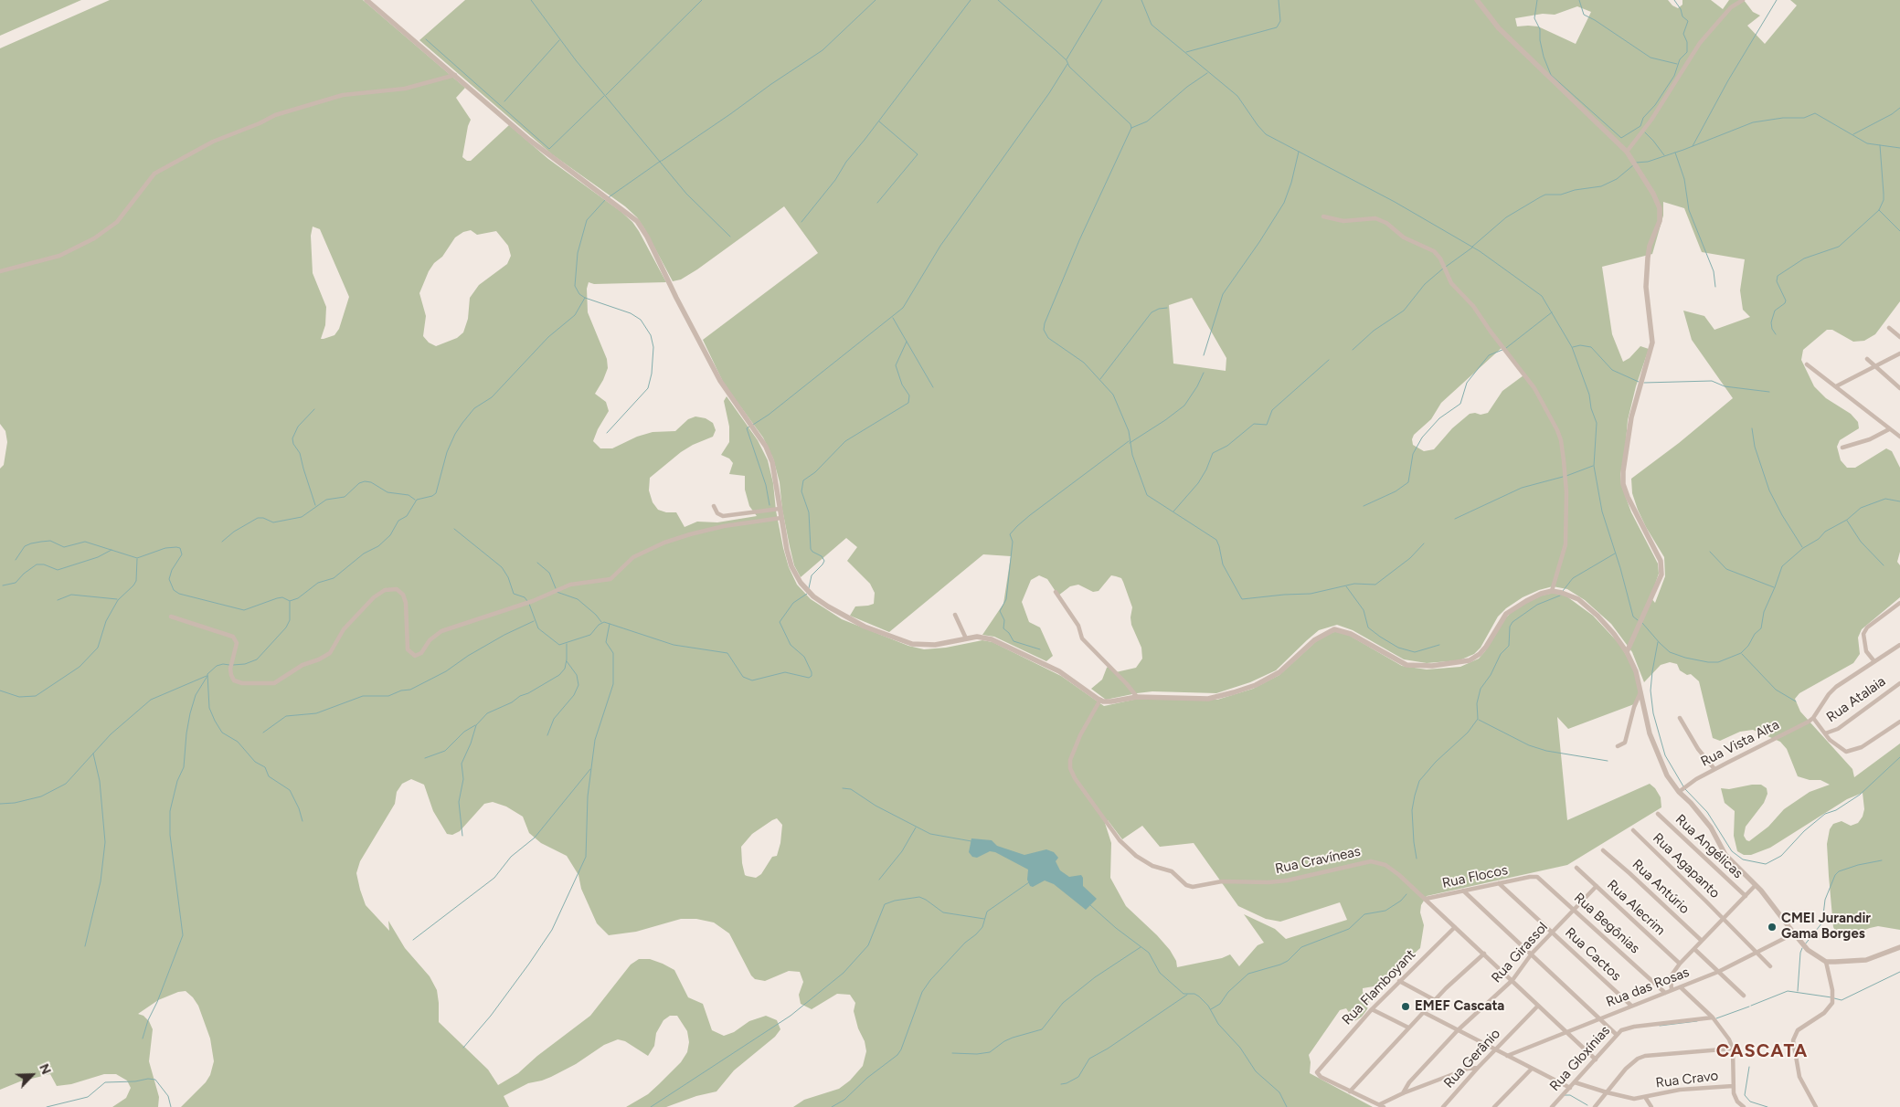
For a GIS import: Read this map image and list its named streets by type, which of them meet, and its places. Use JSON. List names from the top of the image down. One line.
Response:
{"streets":{"street":["Rua Atalaia","Rua Vista Alta","Rua Angélicas","Rua Cravíneas","Rua Agapanto","Rua Flocos","Rua Antúrio","Rua Alecrim","Rua Begônias","Rua Girassol","Rua Cactos","Rua Flamboyant","Rua das Rosas","Rua Gerânio","Rua Gloxínias","Rua Cravo"]},"crossings":[["Rua Cravíneas","Rua Flocos"],["Rua Cravíneas","Rua Girassol"],["Rua Cravíneas","Rua Flamboyant"],["Rua Cravíneas","Rua das Rosas"],["Rua Cravíneas","Rua Gerânio"],["Rua Cravíneas","Rua Gloxínias"],["Rua Agapanto","Rua das Rosas"],["Rua Flocos","Rua Begônias"],["Rua Flocos","Rua Cactos"],["Rua Alecrim","Rua Girassol"],["Rua Begônias","Rua Girassol"],["Rua Begônias","Rua das Rosas"],["Rua Girassol","Rua Cactos"],["Rua Cactos","Rua das Rosas"],["Rua Gloxínias","Rua Cravo"]],"districts":["CASCATA"],"places":["CMEI Jurandir Gama Borges","EMEF Cascata"],"north":"top right"}
